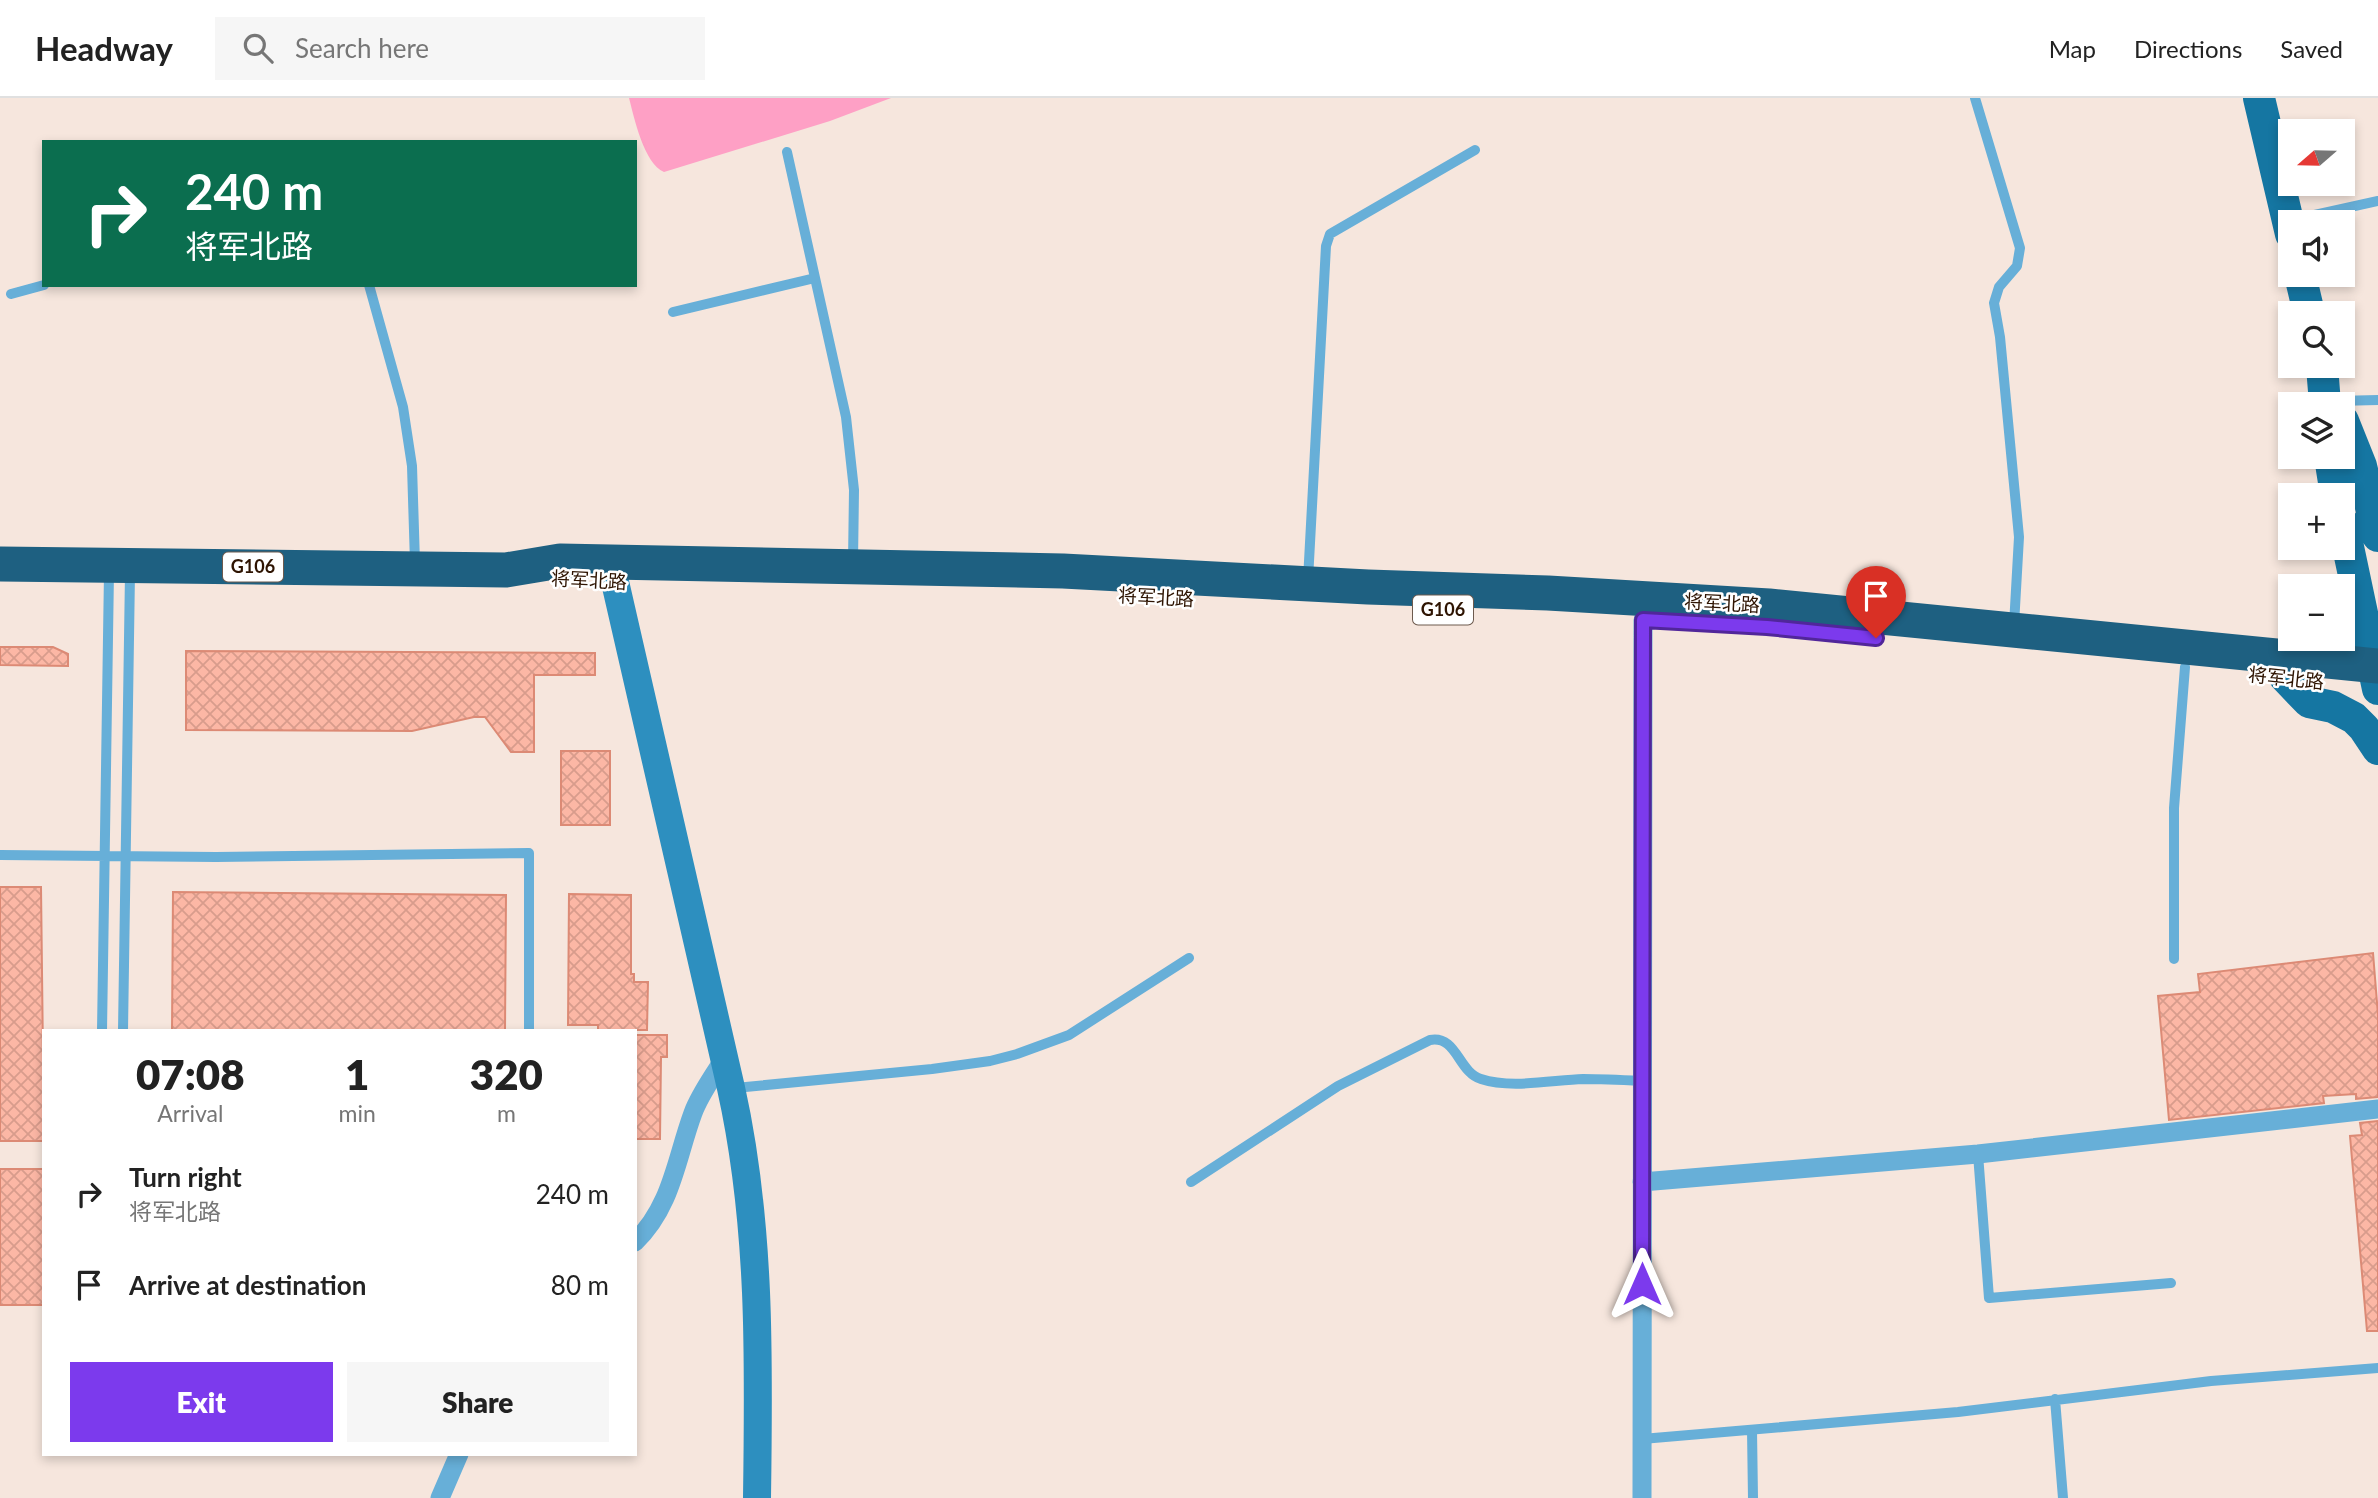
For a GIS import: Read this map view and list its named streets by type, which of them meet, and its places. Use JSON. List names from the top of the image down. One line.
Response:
{"streets":{"highway":["G106","将军北路"]},"crossings":[["G106","将军北路"]],"north":"left","page":{"header":"Headway","search":"Search here","nav":["Map","Directions","Saved"],"map_buttons":["+","−"],"turn":["240 m","将军北路"],"eta":["07:08","Arrival","1","min","320","m"],"list":[{"name":"Turn right","note":"将军北路","value":"240 m"},{"name":"Arrive at destination","value":"80 m"}],"buttons":["Exit","Share"]}}
